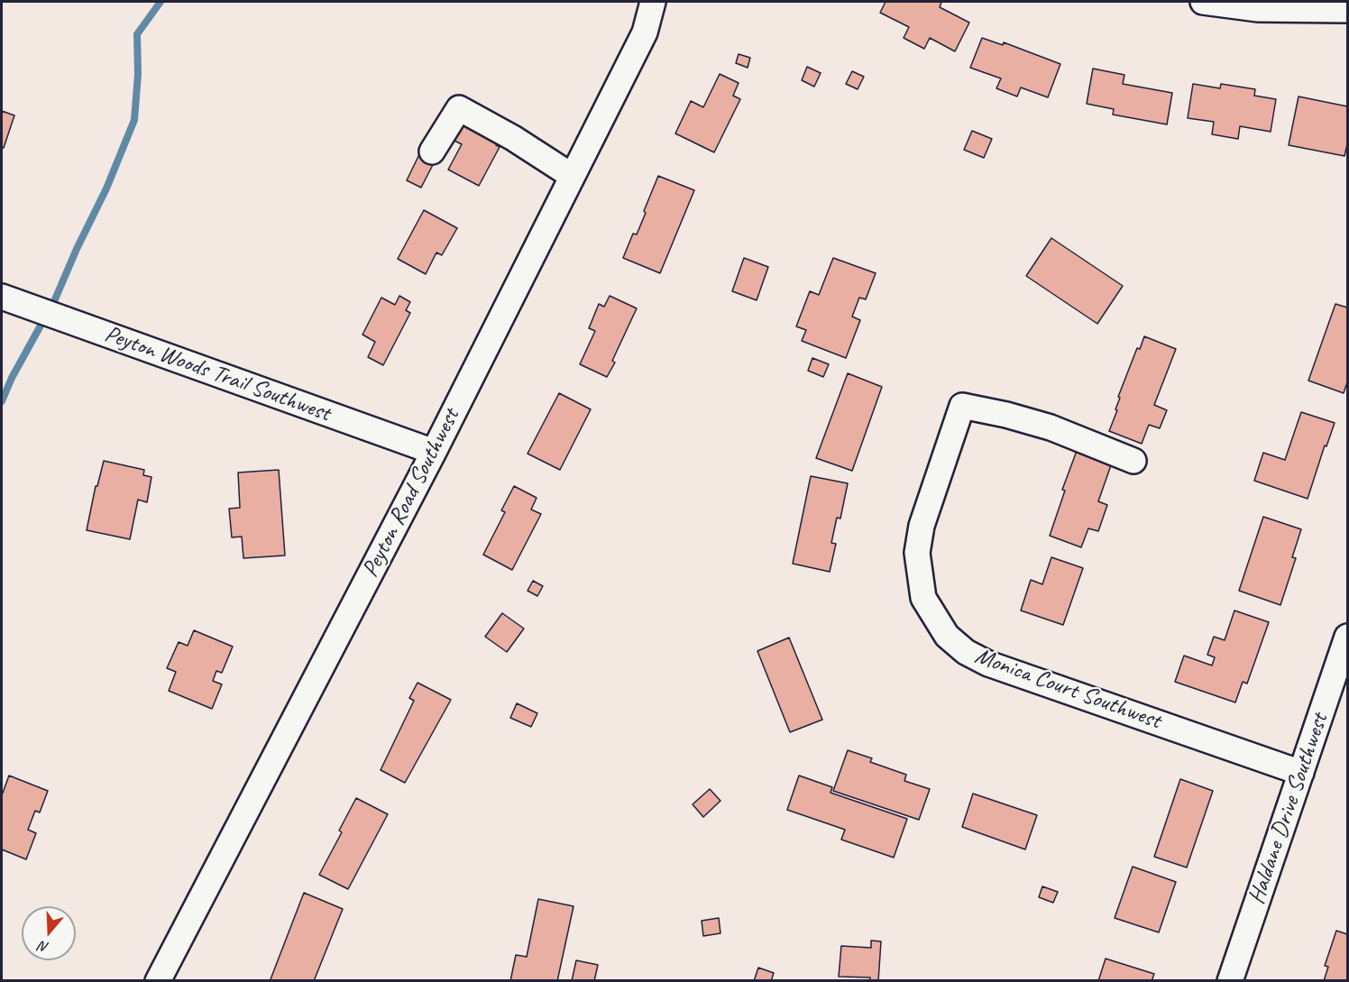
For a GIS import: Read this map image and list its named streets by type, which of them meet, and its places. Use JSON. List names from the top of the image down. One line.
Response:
{"streets":{"street":["Peyton Woods Trail Southwest","Peyton Road Southwest","Monica Court Southwest","Haldane Drive Southwest"]},"crossings":[["Peyton Woods Trail Southwest","Peyton Road Southwest"],["Monica Court Southwest","Haldane Drive Southwest"]],"north":"bottom"}
